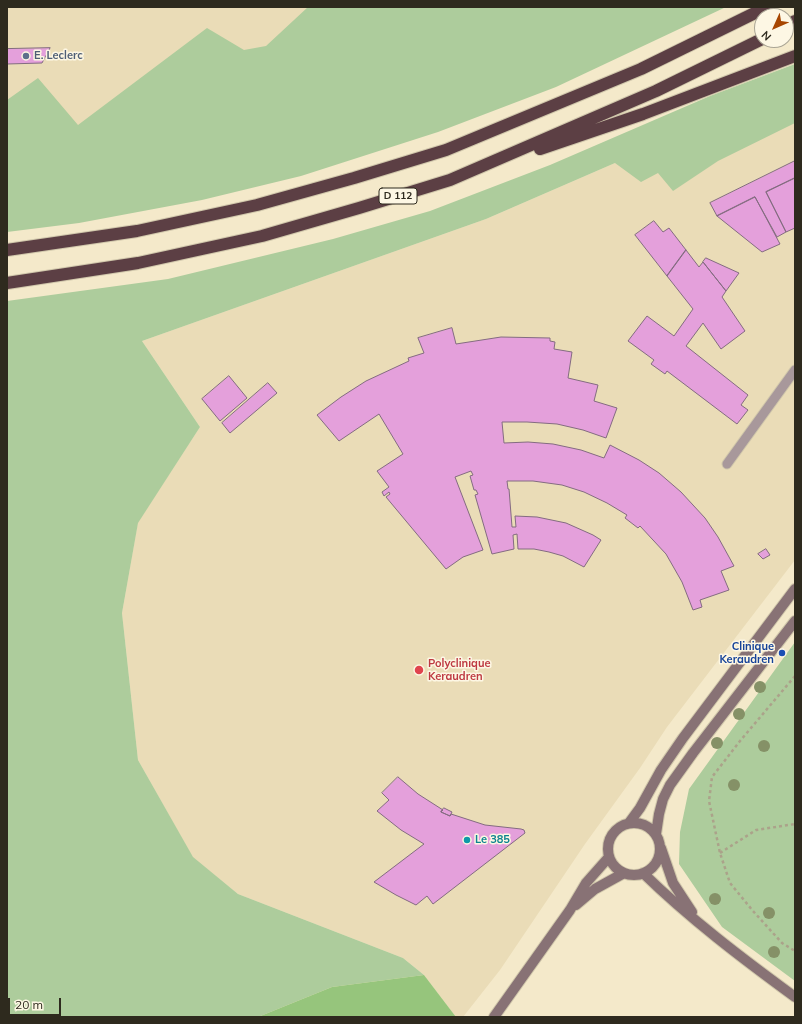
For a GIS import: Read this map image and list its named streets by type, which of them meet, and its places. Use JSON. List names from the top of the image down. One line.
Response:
{"streets":{"highway":["D 112"]},"places":["E. Leclerc","Clinique Keraudren","Polyclinique Keraudren","Le 385"],"scale_bar":"20 m","north":"bottom left"}
